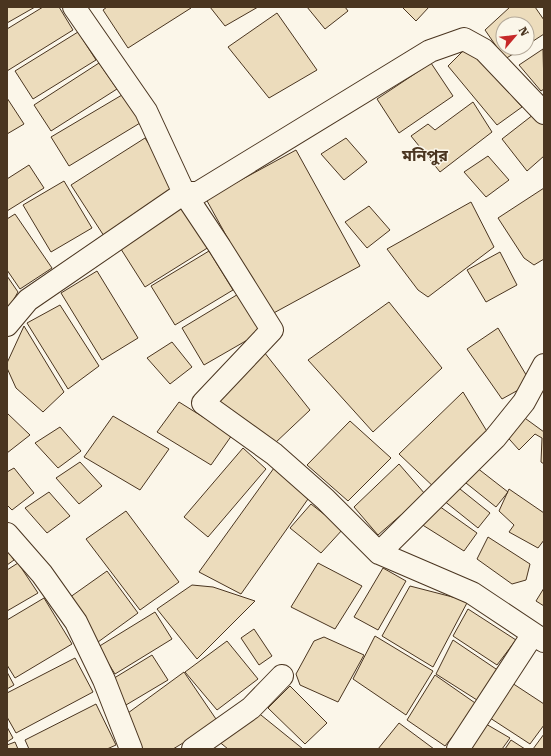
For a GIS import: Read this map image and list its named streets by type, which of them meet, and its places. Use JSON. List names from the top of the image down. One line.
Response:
{"districts":["মনিপুর"],"north":"top right"}
